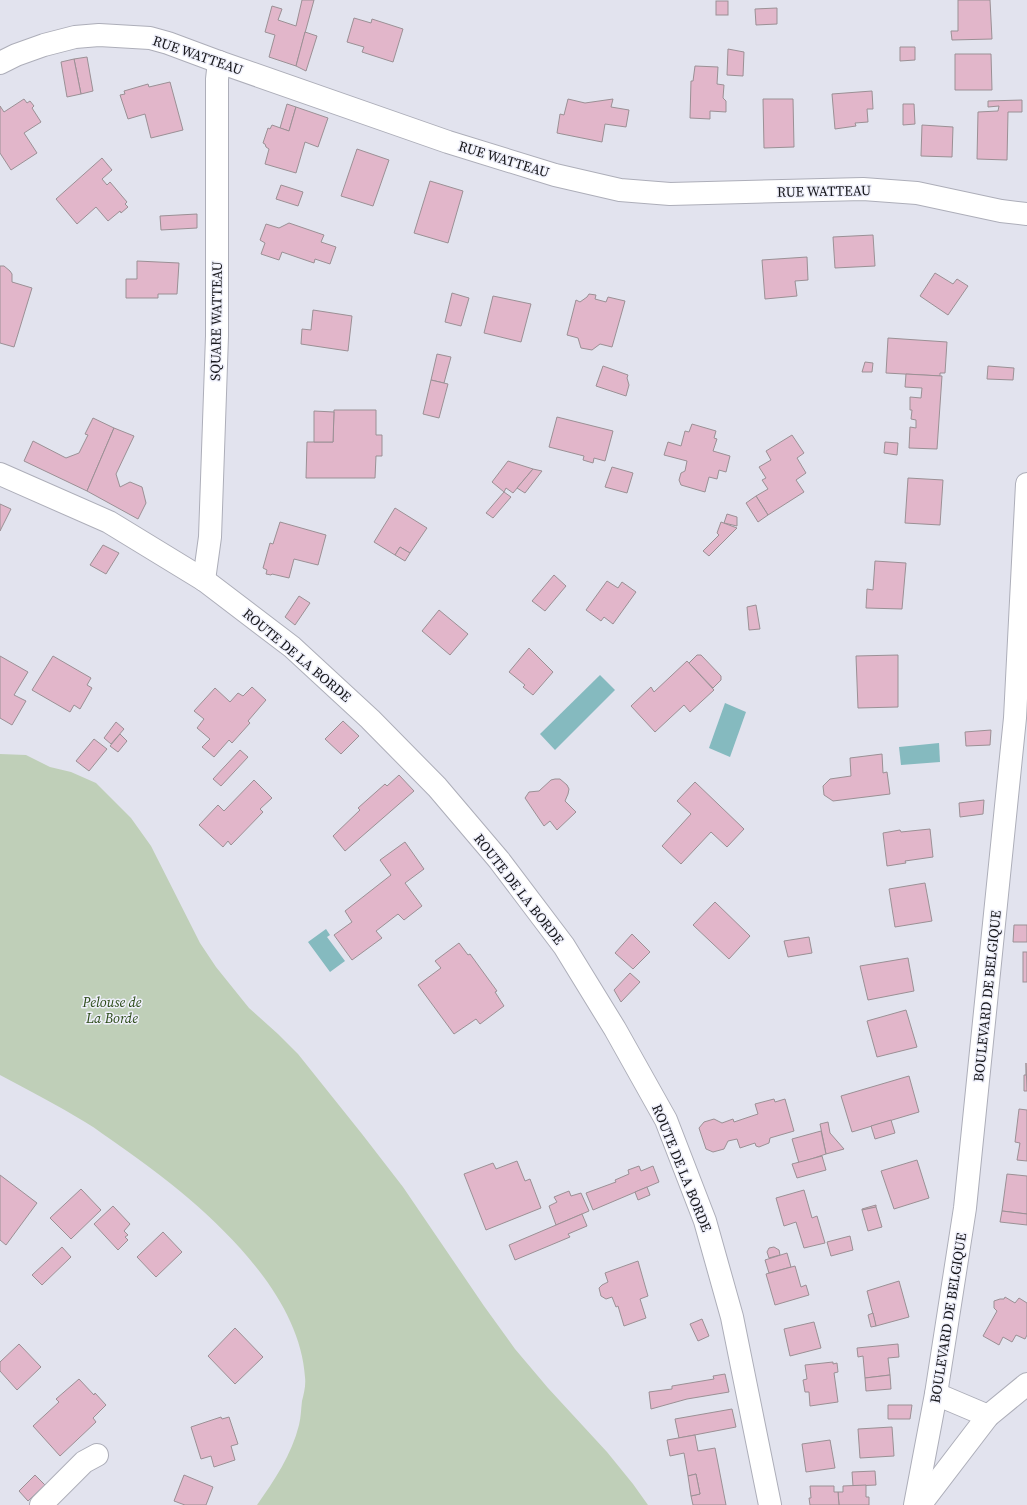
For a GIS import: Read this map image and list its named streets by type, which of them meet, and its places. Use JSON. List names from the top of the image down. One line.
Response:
{"streets":{"street":["RUE WATTEAU","SQUARE WATTEAU","ROUTE DE LA BORDE","BOULEVARD DE BELGIQUE"]},"crossings":[["RUE WATTEAU","SQUARE WATTEAU"],["SQUARE WATTEAU","ROUTE DE LA BORDE"]],"parks":["Pelouse de La Borde"]}
